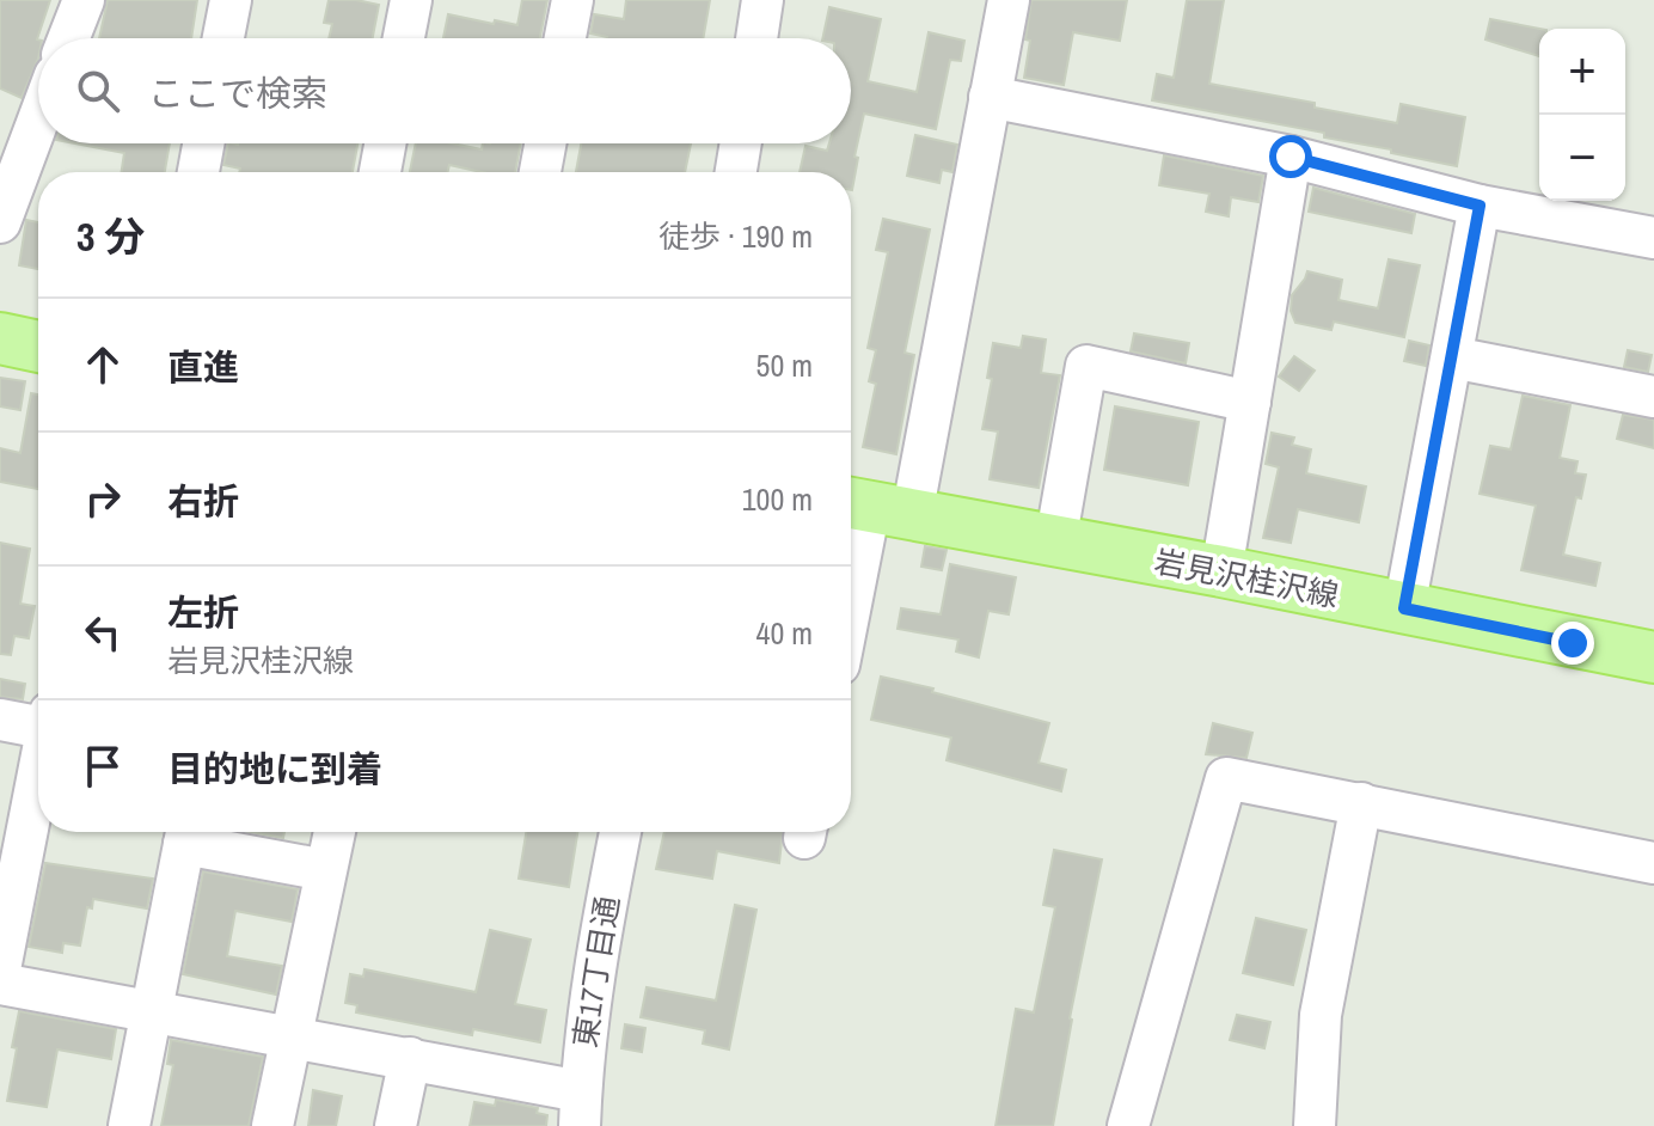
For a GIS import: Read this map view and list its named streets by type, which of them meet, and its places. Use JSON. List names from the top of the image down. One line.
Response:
{"streets":{"main road":["岩見沢桂沢線"],"street":["東17丁目通"]},"page":{"map_buttons":["+","−"],"search":"ここで検索","heading":["3 分","徒歩 · 190 m"],"list":[["直進","50 m"],["右折","100 m"],["左折","岩見沢桂沢線","40 m"],"目的地に到着"]}}
